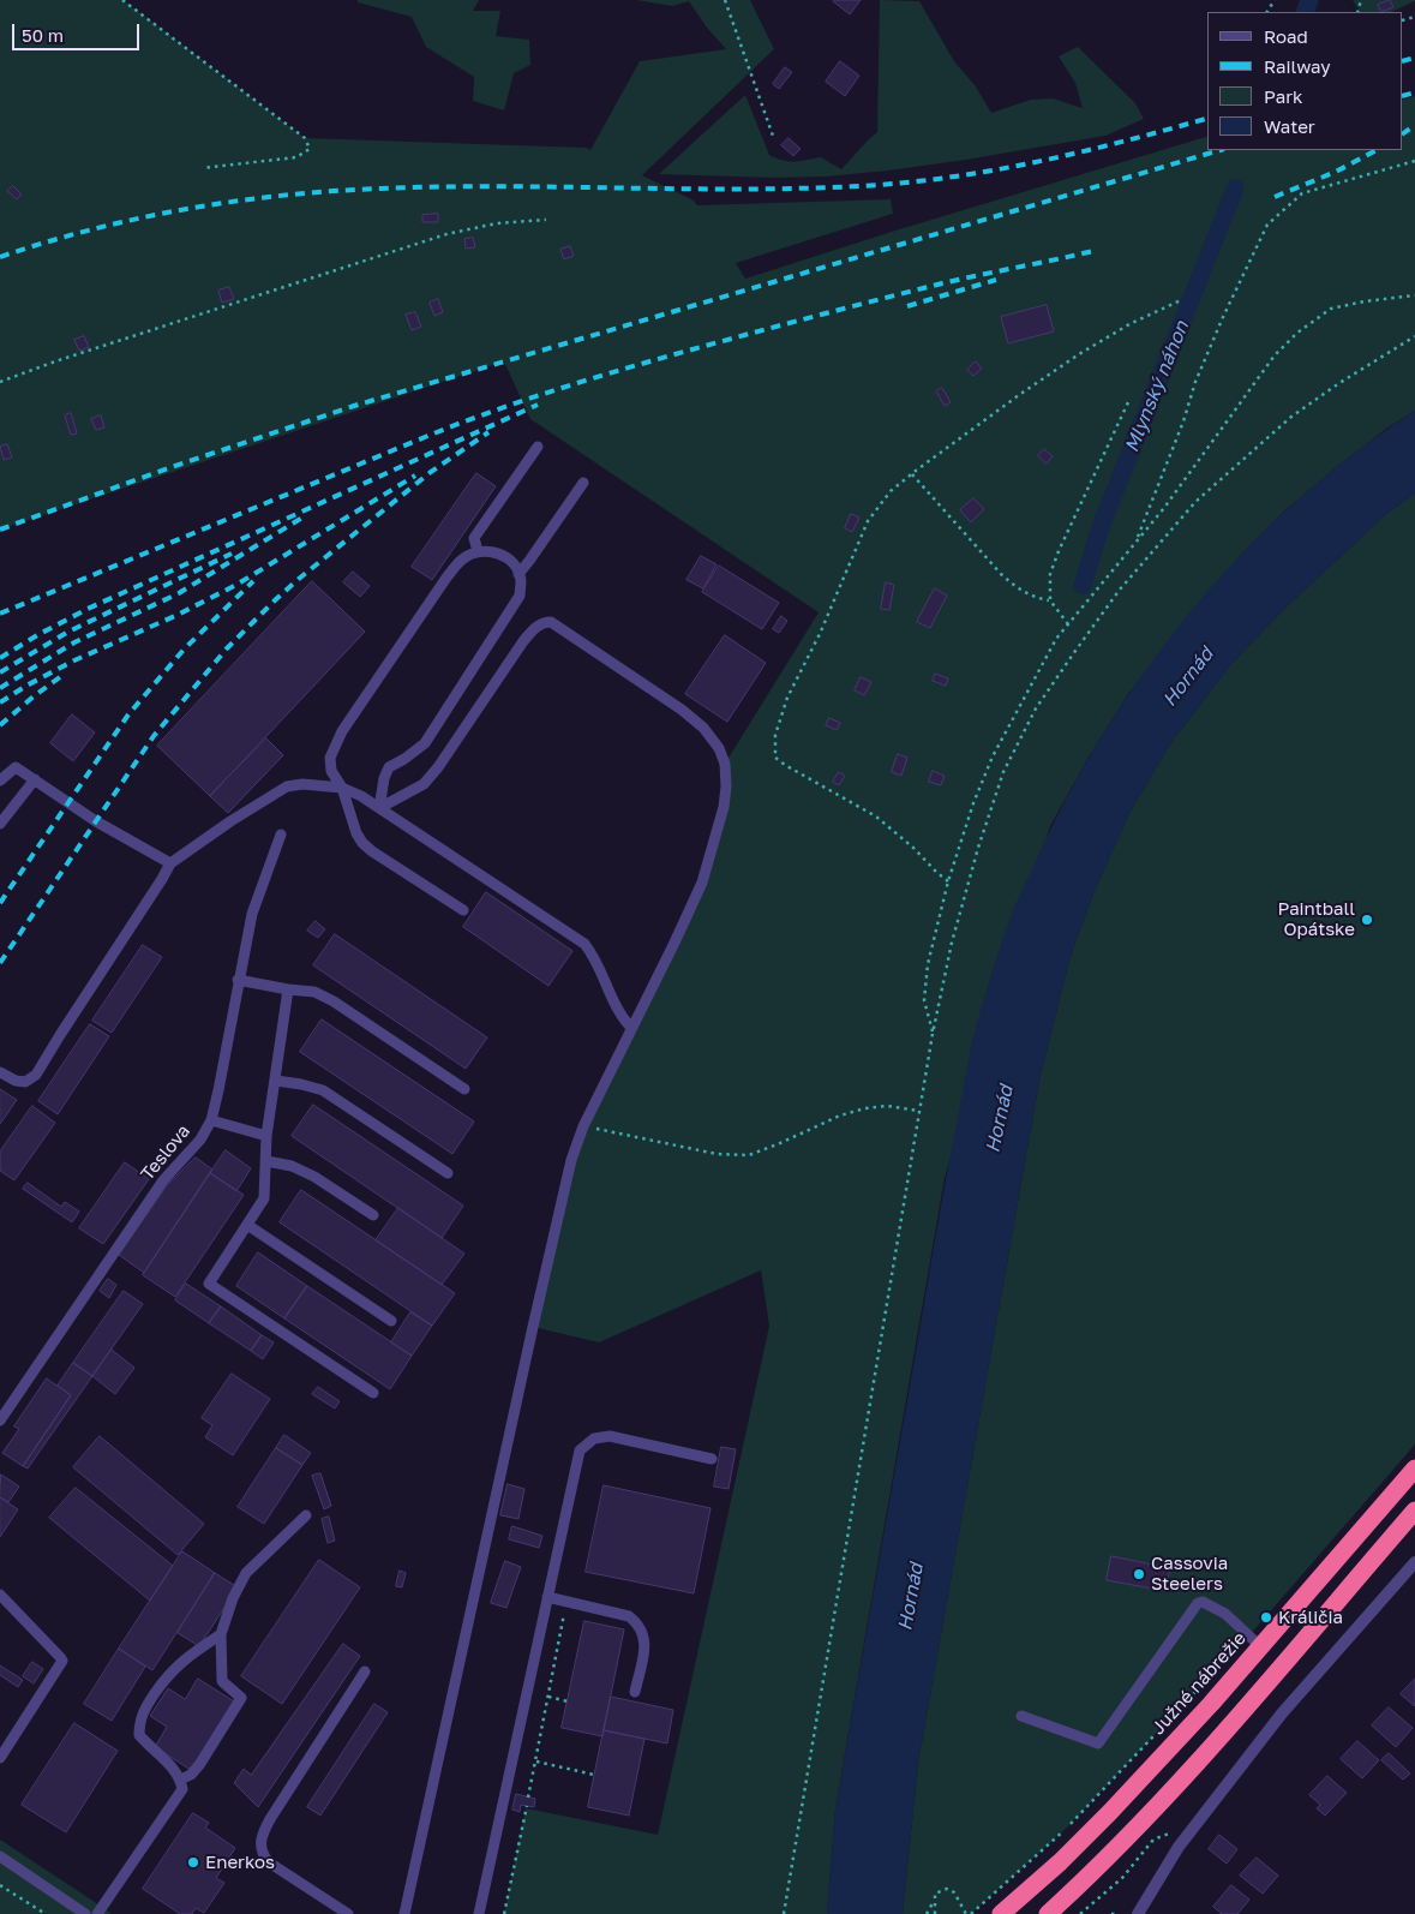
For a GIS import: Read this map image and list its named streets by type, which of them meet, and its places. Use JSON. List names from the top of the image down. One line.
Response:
{"streets":{"highway":["Južné nábrežie"],"lane":["Teslova"]},"water":["Mlynský náhon","Hornád"],"places":["Paintball Opátske","Cassovia Steelers","Králičia","Enerkos"],"legend":["Road","Railway","Park","Water"],"scale_bar":"50 m"}
